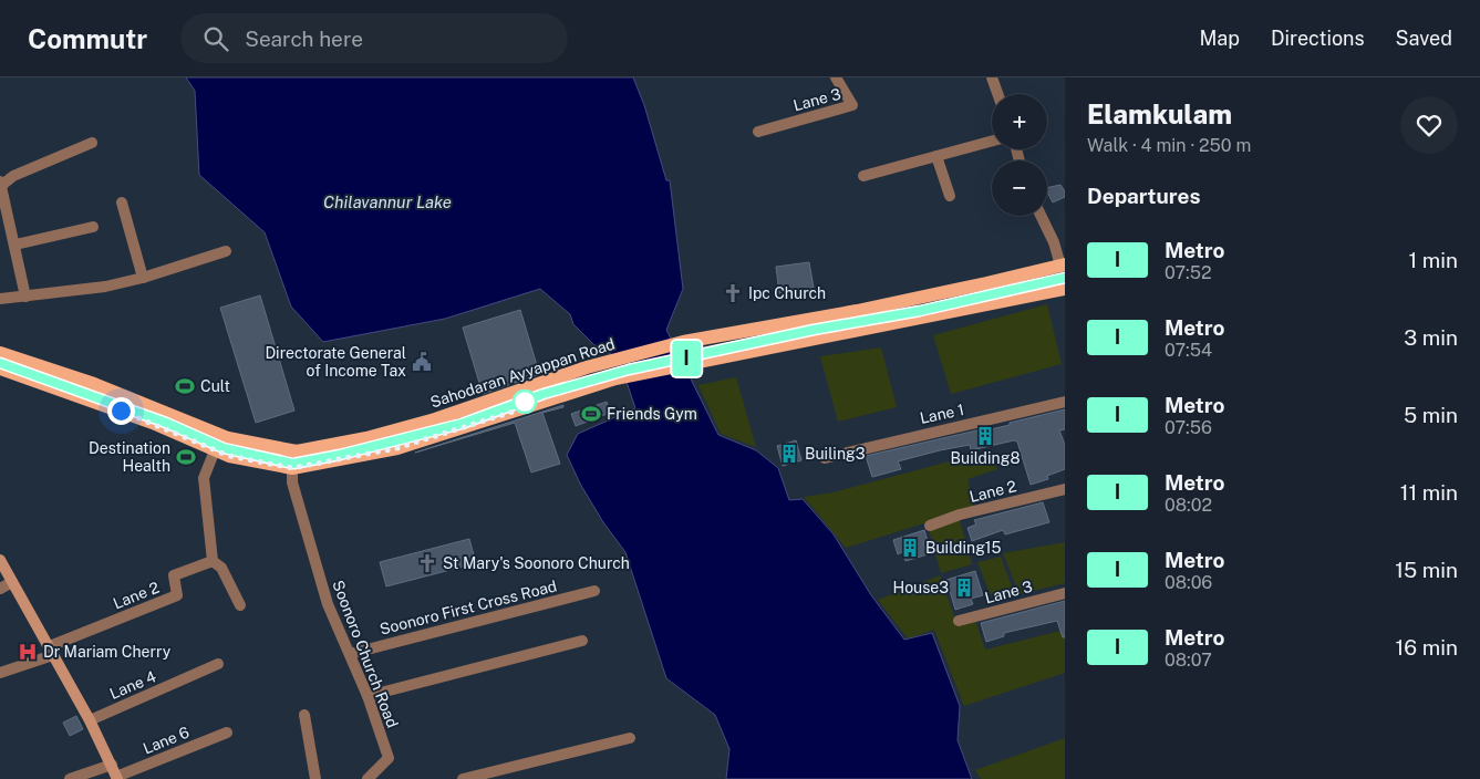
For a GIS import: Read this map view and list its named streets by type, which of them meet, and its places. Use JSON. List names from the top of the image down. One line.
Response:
{"streets":{"main road":["Sahodaran Ayyappan Road"],"street":["Lane 3","Lane 1","Lane 2","Soonoro First Cross Road","Soonoro Church Road","Lane 4","Lane 6"]},"crossings":[["Soonoro First Cross Road","Soonoro Church Road"]],"water":["Chilavannur Lake"],"places":{"church":["Ipc Church","St Mary's Soonoro Church"],"public building":["Directorate General of Income Tax"],"sports":["Cult","Friends Gym","Destination Health"],"building":["Building8","Builing3","Building15","House3"],"hospital":["Dr Mariam Cherry"]},"lines":["metro line I"],"page":{"header":"Commutr","search":"Search here","nav":["Map","Directions","Saved"],"on_map":"I","heading":[["Elamkulam","Walk · 4 min · 250 m"],"Departures"],"map_buttons":["+","−"],"list":[{"mark":"I","name":"Metro","note":"07:52","value":"1 min"},{"mark":"I","name":"Metro","note":"07:54","value":"3 min"},{"mark":"I","name":"Metro","note":"07:56","value":"5 min"},{"mark":"I","name":"Metro","note":"08:02","value":"11 min"},{"mark":"I","name":"Metro","note":"08:06","value":"15 min"},{"mark":"I","name":"Metro","note":"08:07","value":"16 min"}]}}
